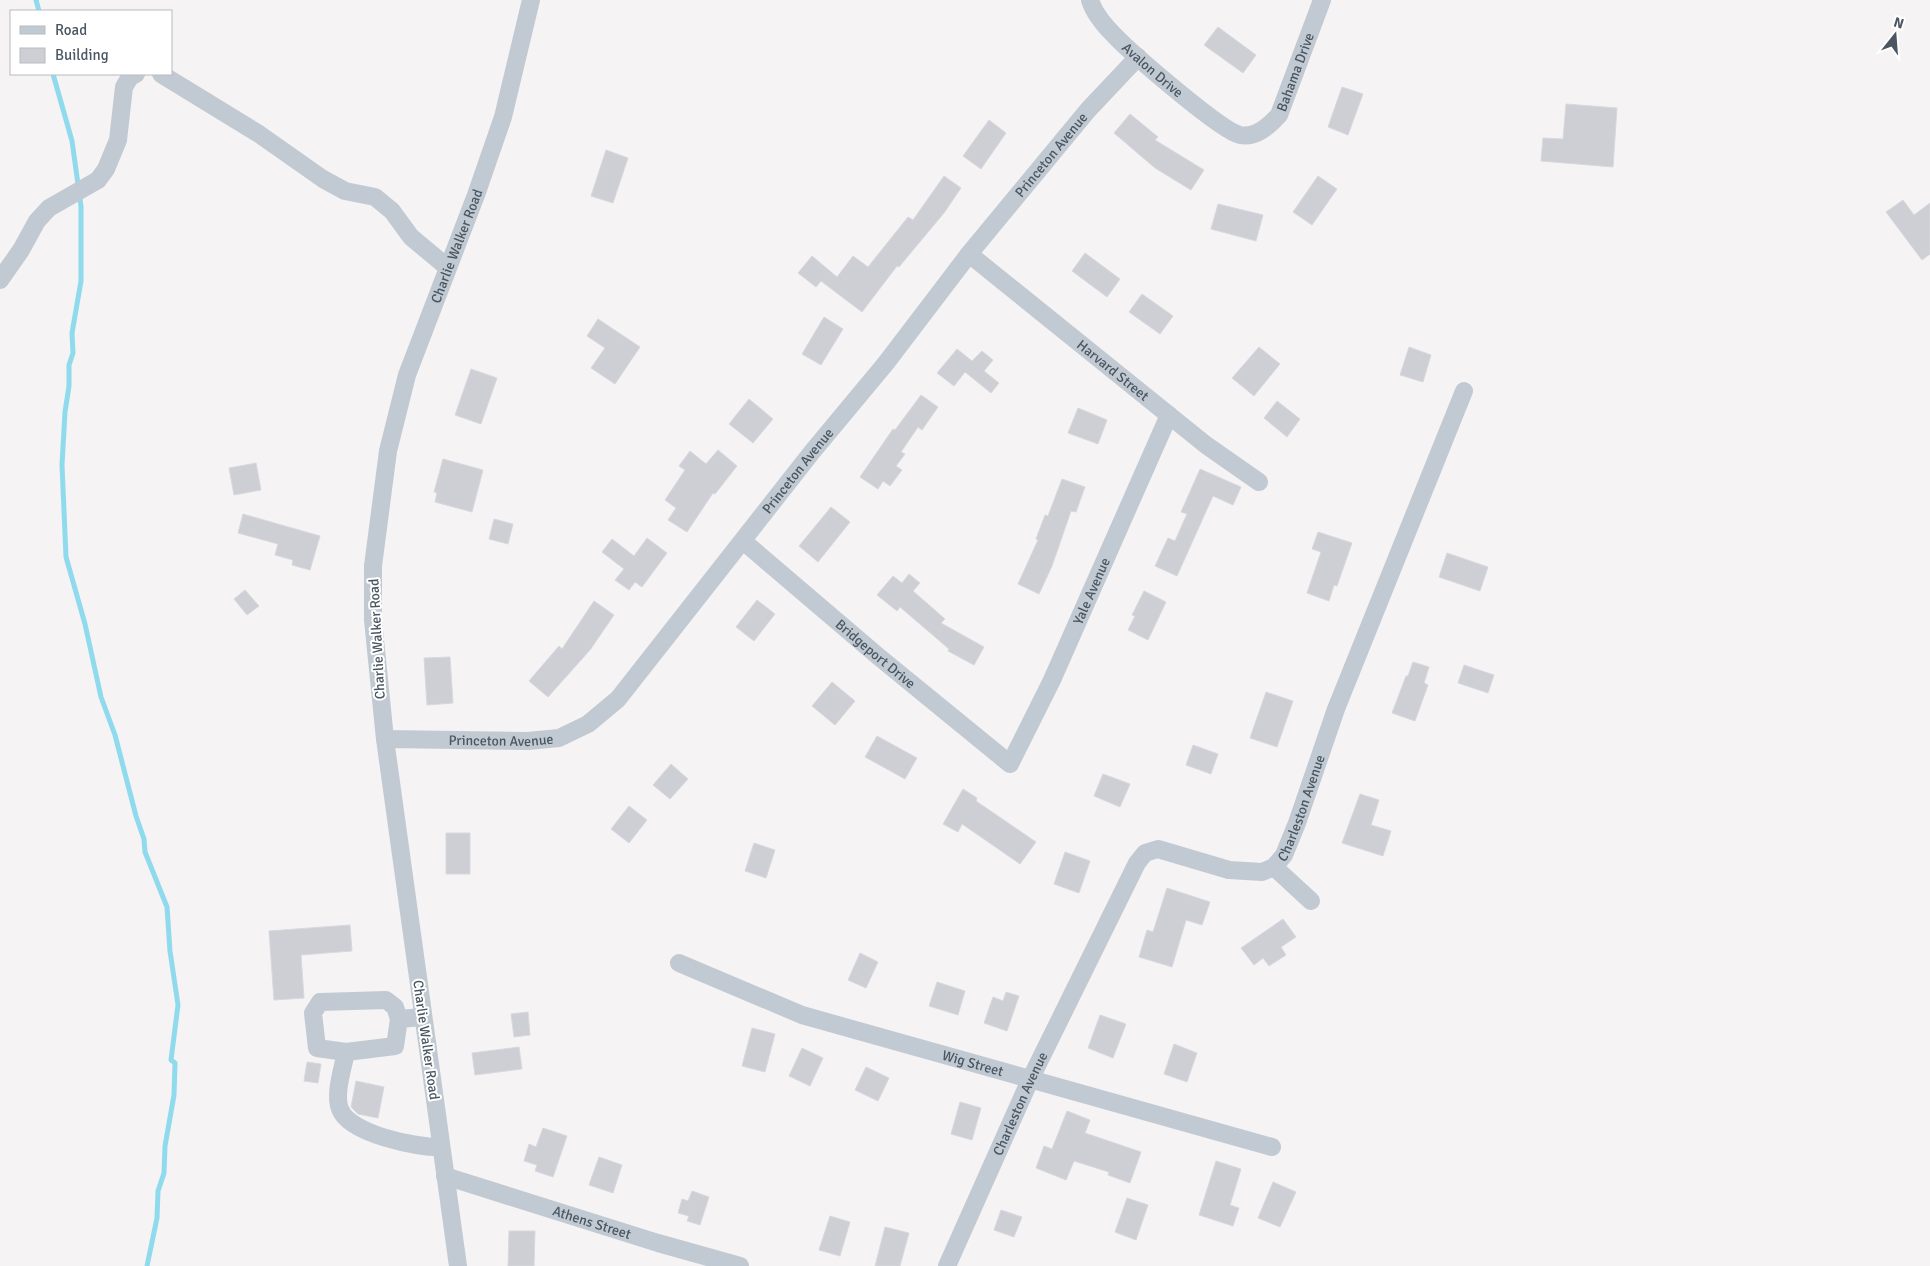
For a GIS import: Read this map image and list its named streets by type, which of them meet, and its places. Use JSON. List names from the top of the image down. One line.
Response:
{"streets":{"street":["Avalon Drive","Bahama Drive","Princeton Avenue","Charlie Walker Road","Harvard Street","Yale Avenue","Bridgeport Drive","Charleston Avenue","Wig Street","Athens Street"]},"crossings":[["Avalon Drive","Bahama Drive"],["Avalon Drive","Princeton Avenue"],["Princeton Avenue","Charlie Walker Road"],["Princeton Avenue","Harvard Street"],["Princeton Avenue","Bridgeport Drive"],["Charlie Walker Road","Athens Street"],["Harvard Street","Yale Avenue"],["Yale Avenue","Bridgeport Drive"],["Charleston Avenue","Wig Street"]],"legend":["Road","Building"],"north":"top"}
